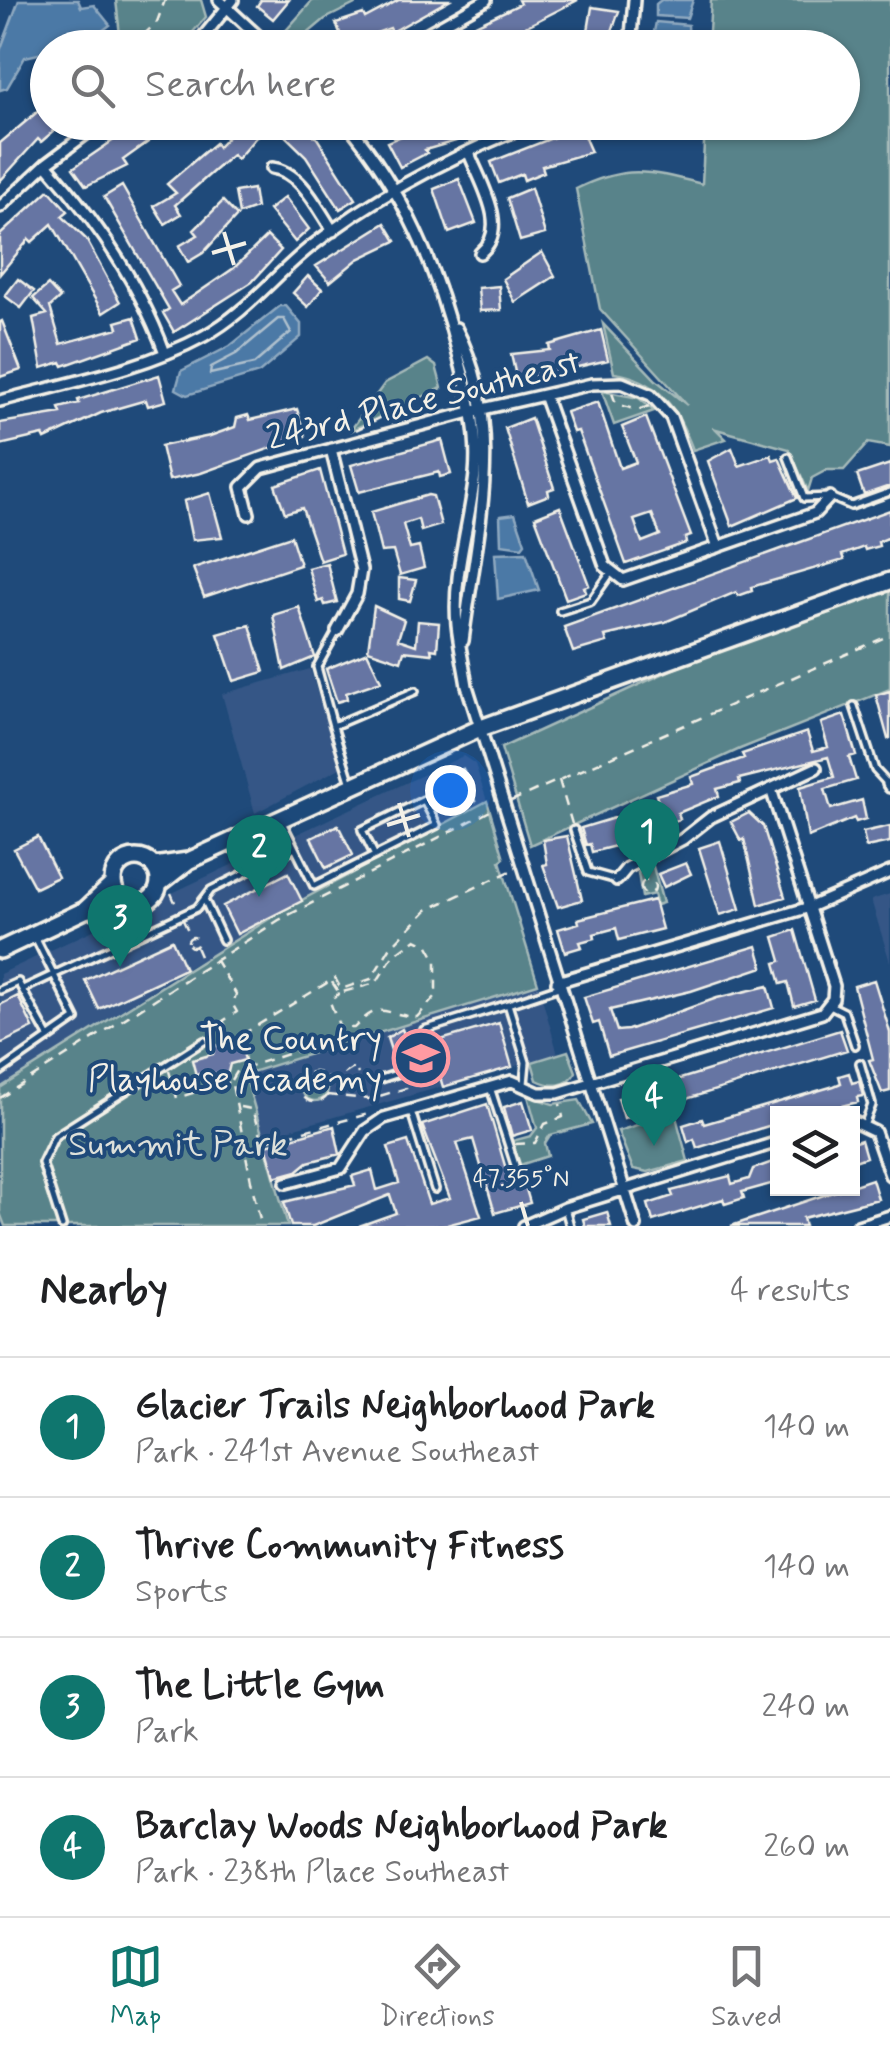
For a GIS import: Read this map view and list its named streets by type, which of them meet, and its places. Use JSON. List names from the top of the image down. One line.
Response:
{"streets":{"street":["243rd Place Southeast"]},"parks":["Summit Park"],"places":{"school or university":["The Country Playhouse Academy"]},"page":{"search":"Search here","pins":["1","2","3","4"],"heading":["Nearby","4 results"],"list":[{"mark":"1","name":"Glacier Trails Neighborhood Park","note":"Park · 241st Avenue Southeast","value":"140 m"},{"mark":"2","name":"Thrive Community Fitness","note":"Sports","value":"140 m"},{"mark":"3","name":"The Little Gym","note":"Park","value":"240 m"},{"mark":"4","name":"Barclay Woods Neighborhood Park","note":"Park · 238th Place Southeast","value":"260 m"}],"nav":["Map","Directions","Saved"]},"coordinates":["47.355°N"]}
